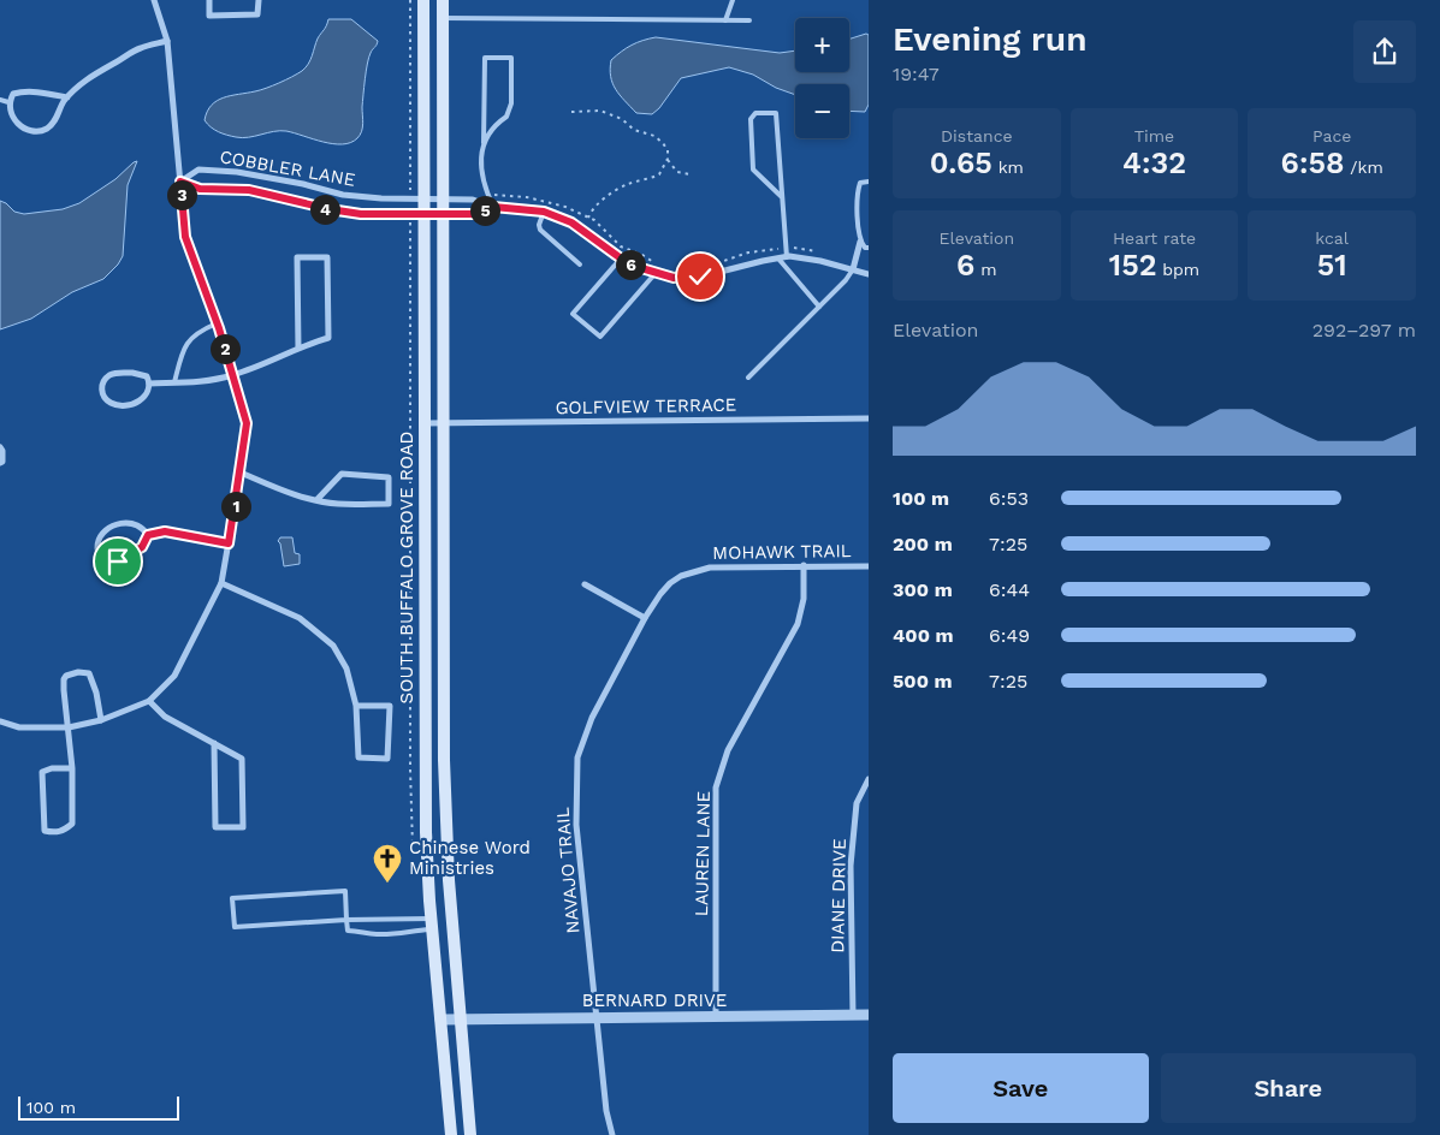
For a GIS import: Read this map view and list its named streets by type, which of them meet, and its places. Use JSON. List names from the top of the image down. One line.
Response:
{"streets":{"main road":["SOUTH BUFFALO GROVE ROAD"],"street":["COBBLER LANE","GOLFVIEW TERRACE","MOHAWK TRAIL","LAUREN LANE","NAVAJO TRAIL","DIANE DRIVE","BERNARD DRIVE"]},"crossings":[["COBBLER LANE","SOUTH BUFFALO GROVE ROAD"],["GOLFVIEW TERRACE","SOUTH BUFFALO GROVE ROAD"],["MOHAWK TRAIL","LAUREN LANE"],["MOHAWK TRAIL","NAVAJO TRAIL"],["SOUTH BUFFALO GROVE ROAD","BERNARD DRIVE"],["LAUREN LANE","BERNARD DRIVE"],["NAVAJO TRAIL","BERNARD DRIVE"],["DIANE DRIVE","BERNARD DRIVE"]],"places":{"church":["Chinese Word Ministries"]},"scale_bar":"100 m","page":{"heading":["Evening run","19:47"],"map_buttons":["+","−"],"stats":[["Distance","0.65 km"],["Time","4:32"],["Pace","6:58 /km"],["Elevation","6 m"],["Heart rate","152 bpm"],["kcal","51"]],"pins":["3","4","5","6","2","1"],"chart":["Elevation","292–297 m"],"list":[{"name":"100 m","note":"6:53"},{"name":"200 m","note":"7:25"},{"name":"300 m","note":"6:44"},{"name":"400 m","note":"6:49"},{"name":"500 m","note":"7:25"}],"buttons":["Save","Share"],"scale":"100 m"}}
